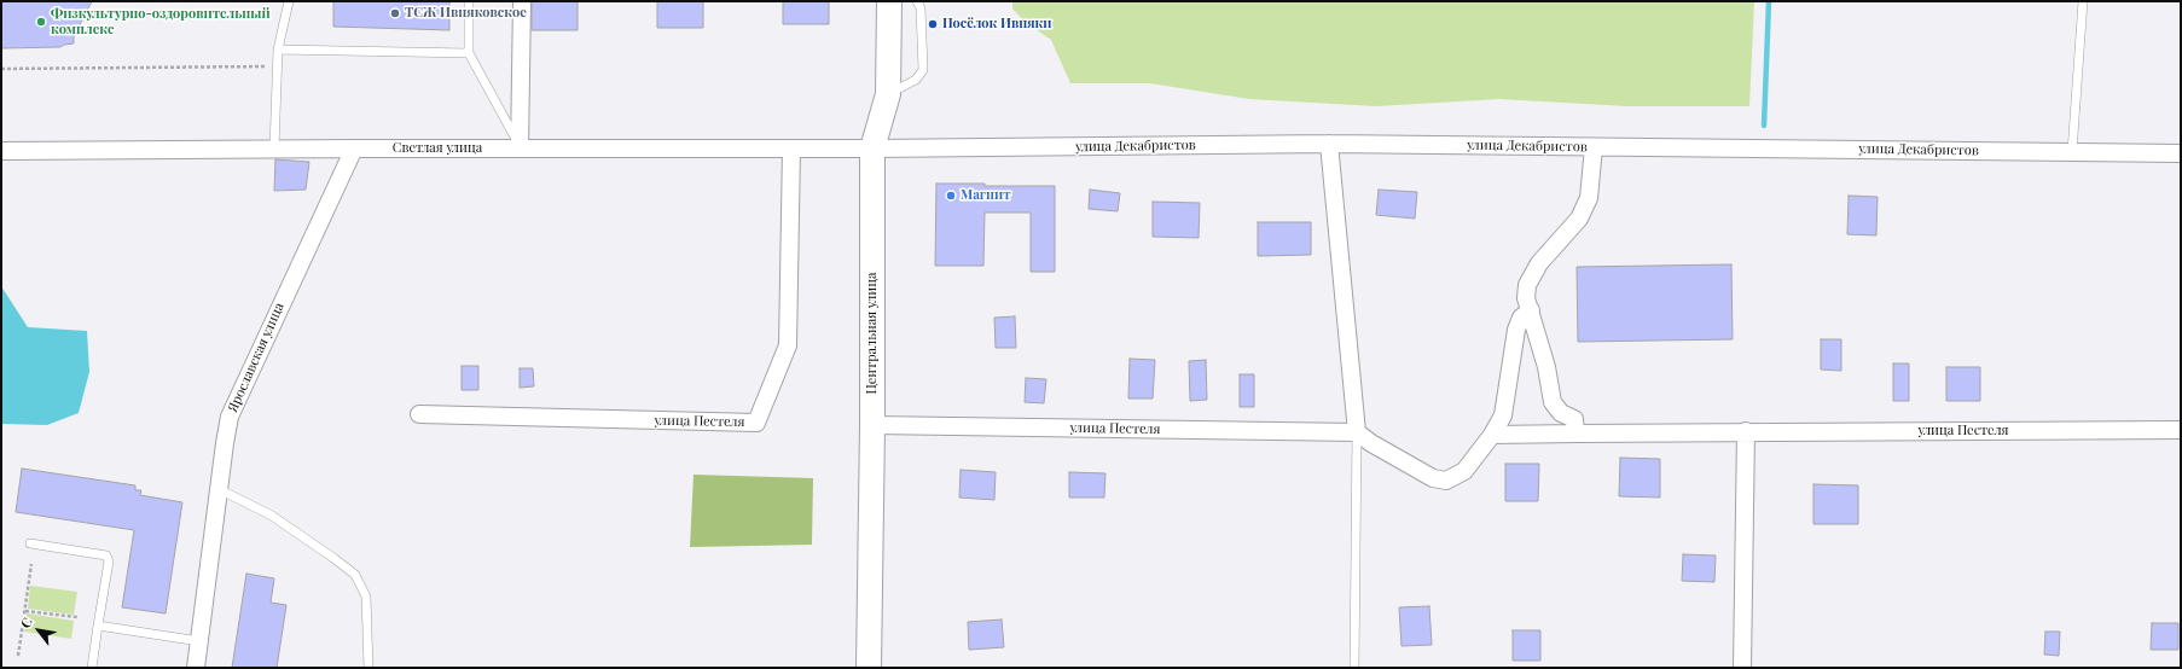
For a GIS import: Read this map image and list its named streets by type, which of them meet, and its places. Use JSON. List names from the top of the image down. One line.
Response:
{"streets":{"street":["улица Декабристов","Светлая улица","Центральная улица","Ярославская улица","улица Пестеля"]},"crossings":[["улица Декабристов","Светлая улица"],["улица Декабристов","Центральная улица"],["Светлая улица","Центральная улица"],["Светлая улица","Ярославская улица"],["Светлая улица","улица Пестеля"],["Центральная улица","улица Пестеля"]],"places":["ТСЖ Ивняковское","Физкультурно-оздоровительный комплекс","Посёлок Ивняки","Магнит"],"north":"top left"}
